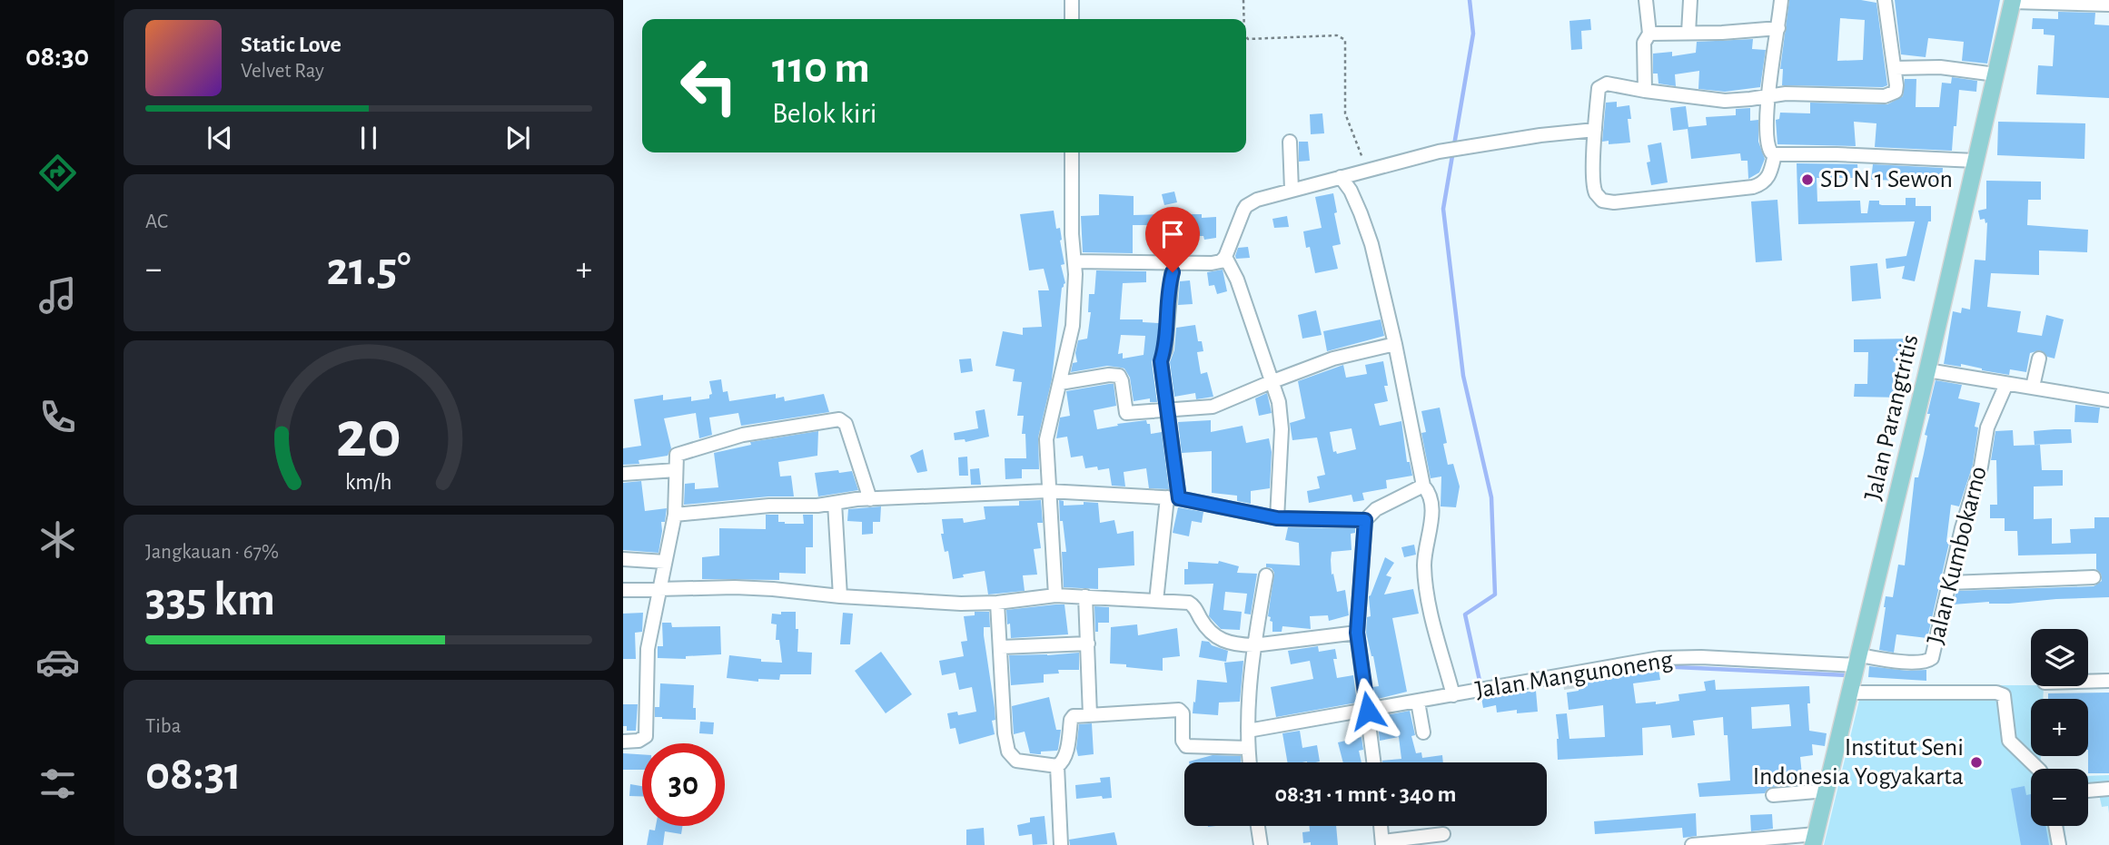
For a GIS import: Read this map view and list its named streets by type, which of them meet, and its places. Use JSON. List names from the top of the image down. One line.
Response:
{"streets":{"main road":["Jalan Parangtritis"],"street":["Jalan Kumbokarno","Jalan Mangunoneng"]},"crossings":[["Jalan Parangtritis","Jalan Kumbokarno"],["Jalan Parangtritis","Jalan Mangunoneng"],["Jalan Kumbokarno","Jalan Mangunoneng"]],"places":["SD N 1 Sewon","Institut Seni Indonesia Yogyakarta"],"page":{"tabs":"08:30","turn":["110 m","Belok kiri"],"song":["Static Love","Velvet Ray"],"tile":["AC",["Jangkauan · 67%","335 km"],["Tiba","08:31"]],"heat":["−","21.5°","+"],"map_buttons":["+","−"],"limit":"30","trip":"08:31 · 1 mnt · 340 m","gauge":["20","km/h"]}}
